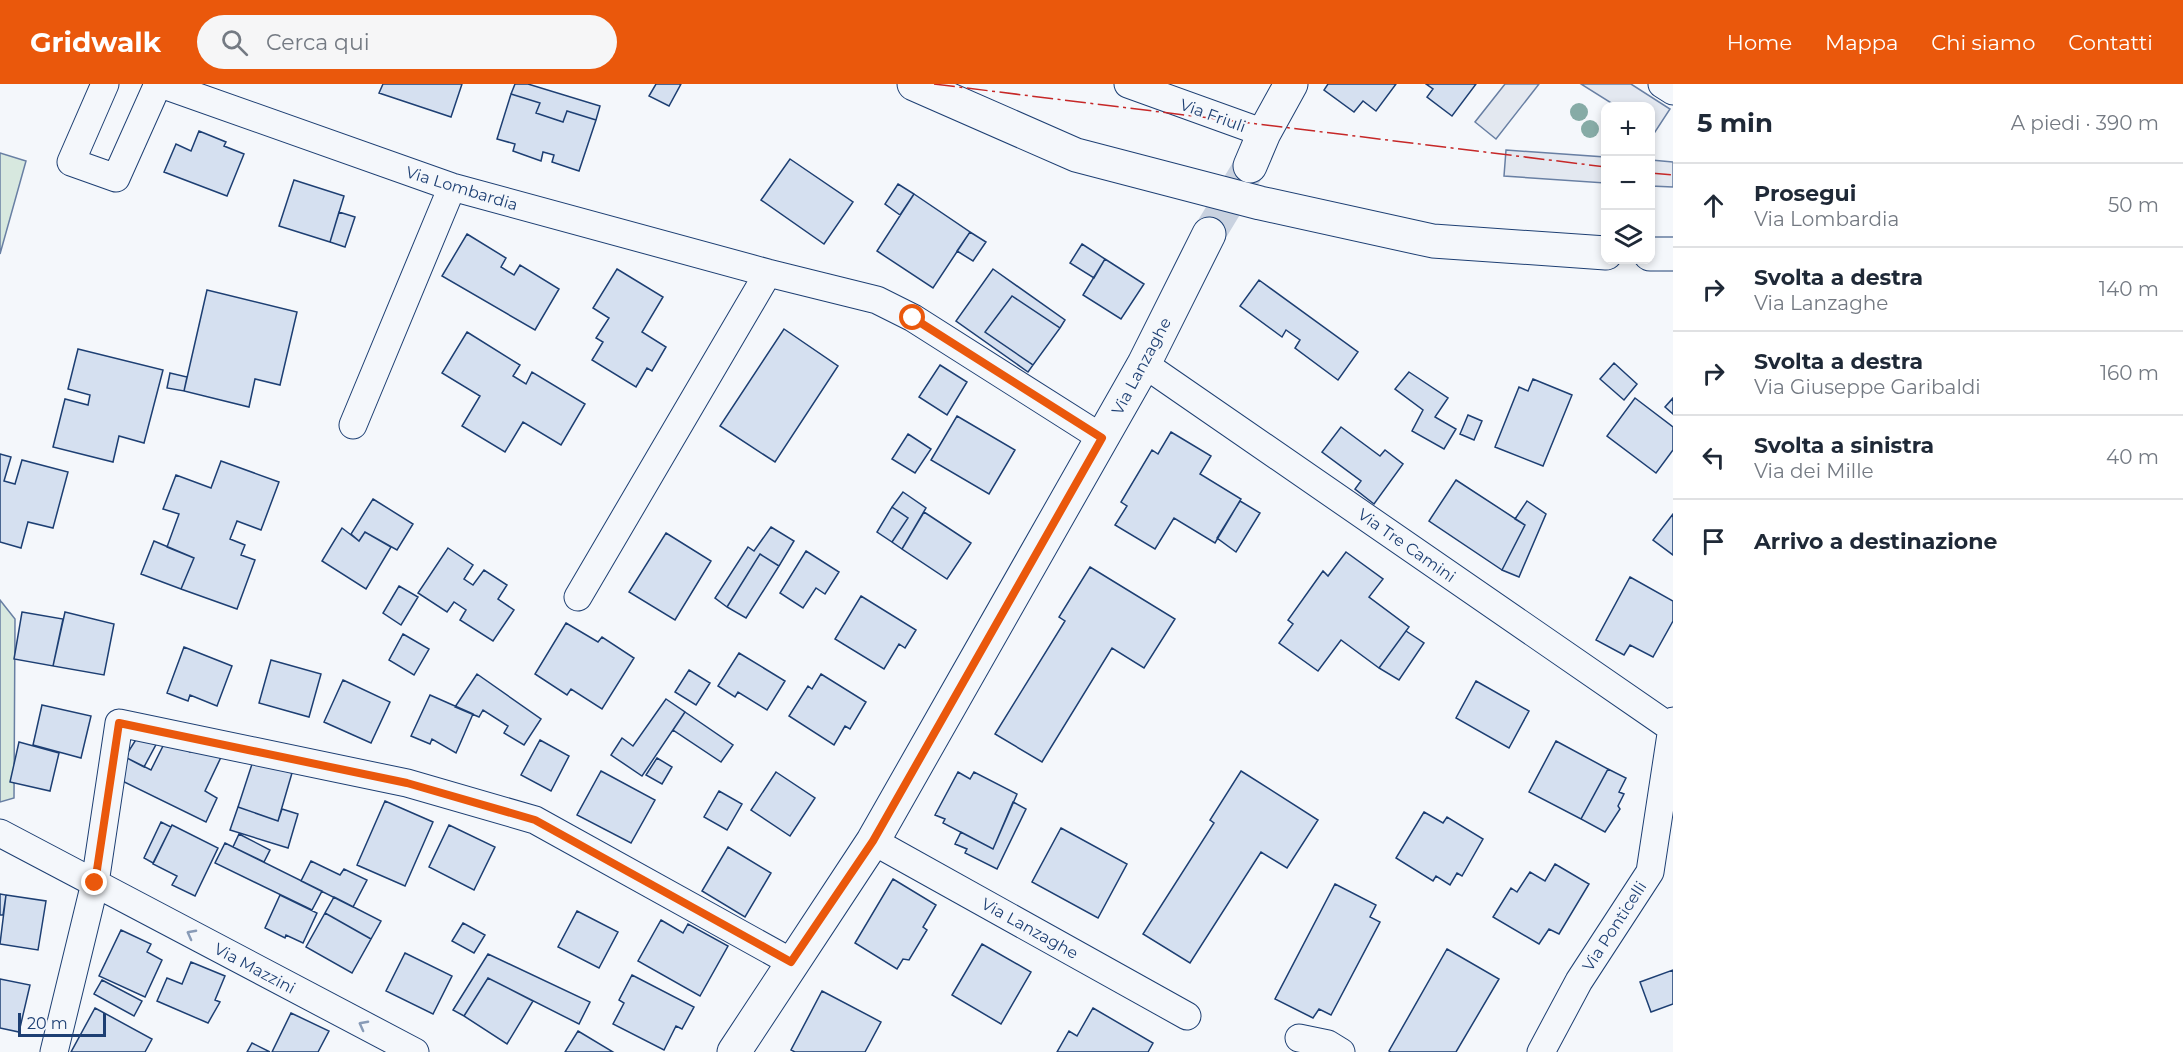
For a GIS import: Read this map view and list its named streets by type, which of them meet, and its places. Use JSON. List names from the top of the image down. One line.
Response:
{"streets":{"main road":["Via Lanzaghe"],"street":["Via Friuli","Via Lombardia","Via Tre Camini","Via Ponticelli","Via Mazzini"]},"crossings":[["Via Lombardia","Via Lanzaghe"],["Via Lanzaghe","Via Tre Camini"],["Via Tre Camini","Via Ponticelli"]],"one_way":["Via Mazzini"],"scale_bar":"20 m","page":{"header":"Gridwalk","search":"Cerca qui","nav":["Home","Mappa","Chi siamo","Contatti"],"heading":["5 min","A piedi · 390 m"],"map_buttons":["+","−"],"list":[["Prosegui","Via Lombardia","50 m"],["Svolta a destra","Via Lanzaghe","140 m"],["Svolta a destra","Via Giuseppe Garibaldi","160 m"],["Svolta a sinistra","Via dei Mille","40 m"],"Arrivo a destinazione"],"scale":"20 m"}}
